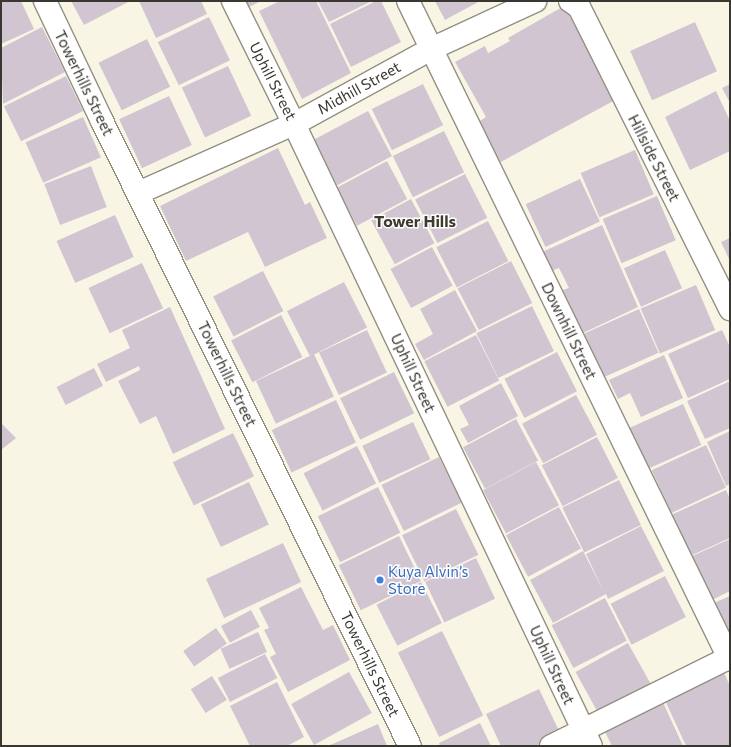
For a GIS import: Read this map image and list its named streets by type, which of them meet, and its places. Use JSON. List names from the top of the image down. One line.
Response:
{"streets":{"street":["Uphill Street","Towerhills Street","Midhill Street","Hillside Street","Downhill Street"]},"crossings":[["Uphill Street","Midhill Street"],["Towerhills Street","Midhill Street"],["Midhill Street","Downhill Street"]],"districts":["Tower Hills"],"places":["Kuya Alvin’s Store"]}
